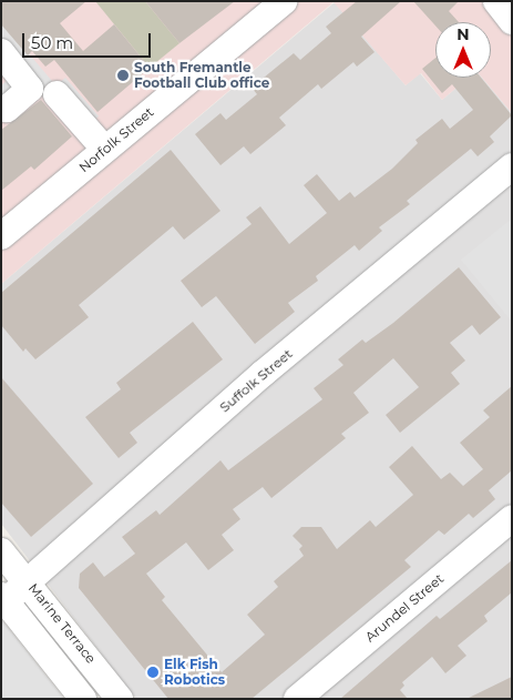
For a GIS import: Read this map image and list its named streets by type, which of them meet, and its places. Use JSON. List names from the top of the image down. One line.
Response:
{"streets":{"street":["Norfolk Street","Suffolk Street","Arundel Street","Marine Terrace"]},"crossings":[["Suffolk Street","Marine Terrace"]],"places":["South Fremantle Football Club office","Elk Fish Robotics"],"scale_bar":"50 m","north":"top"}
